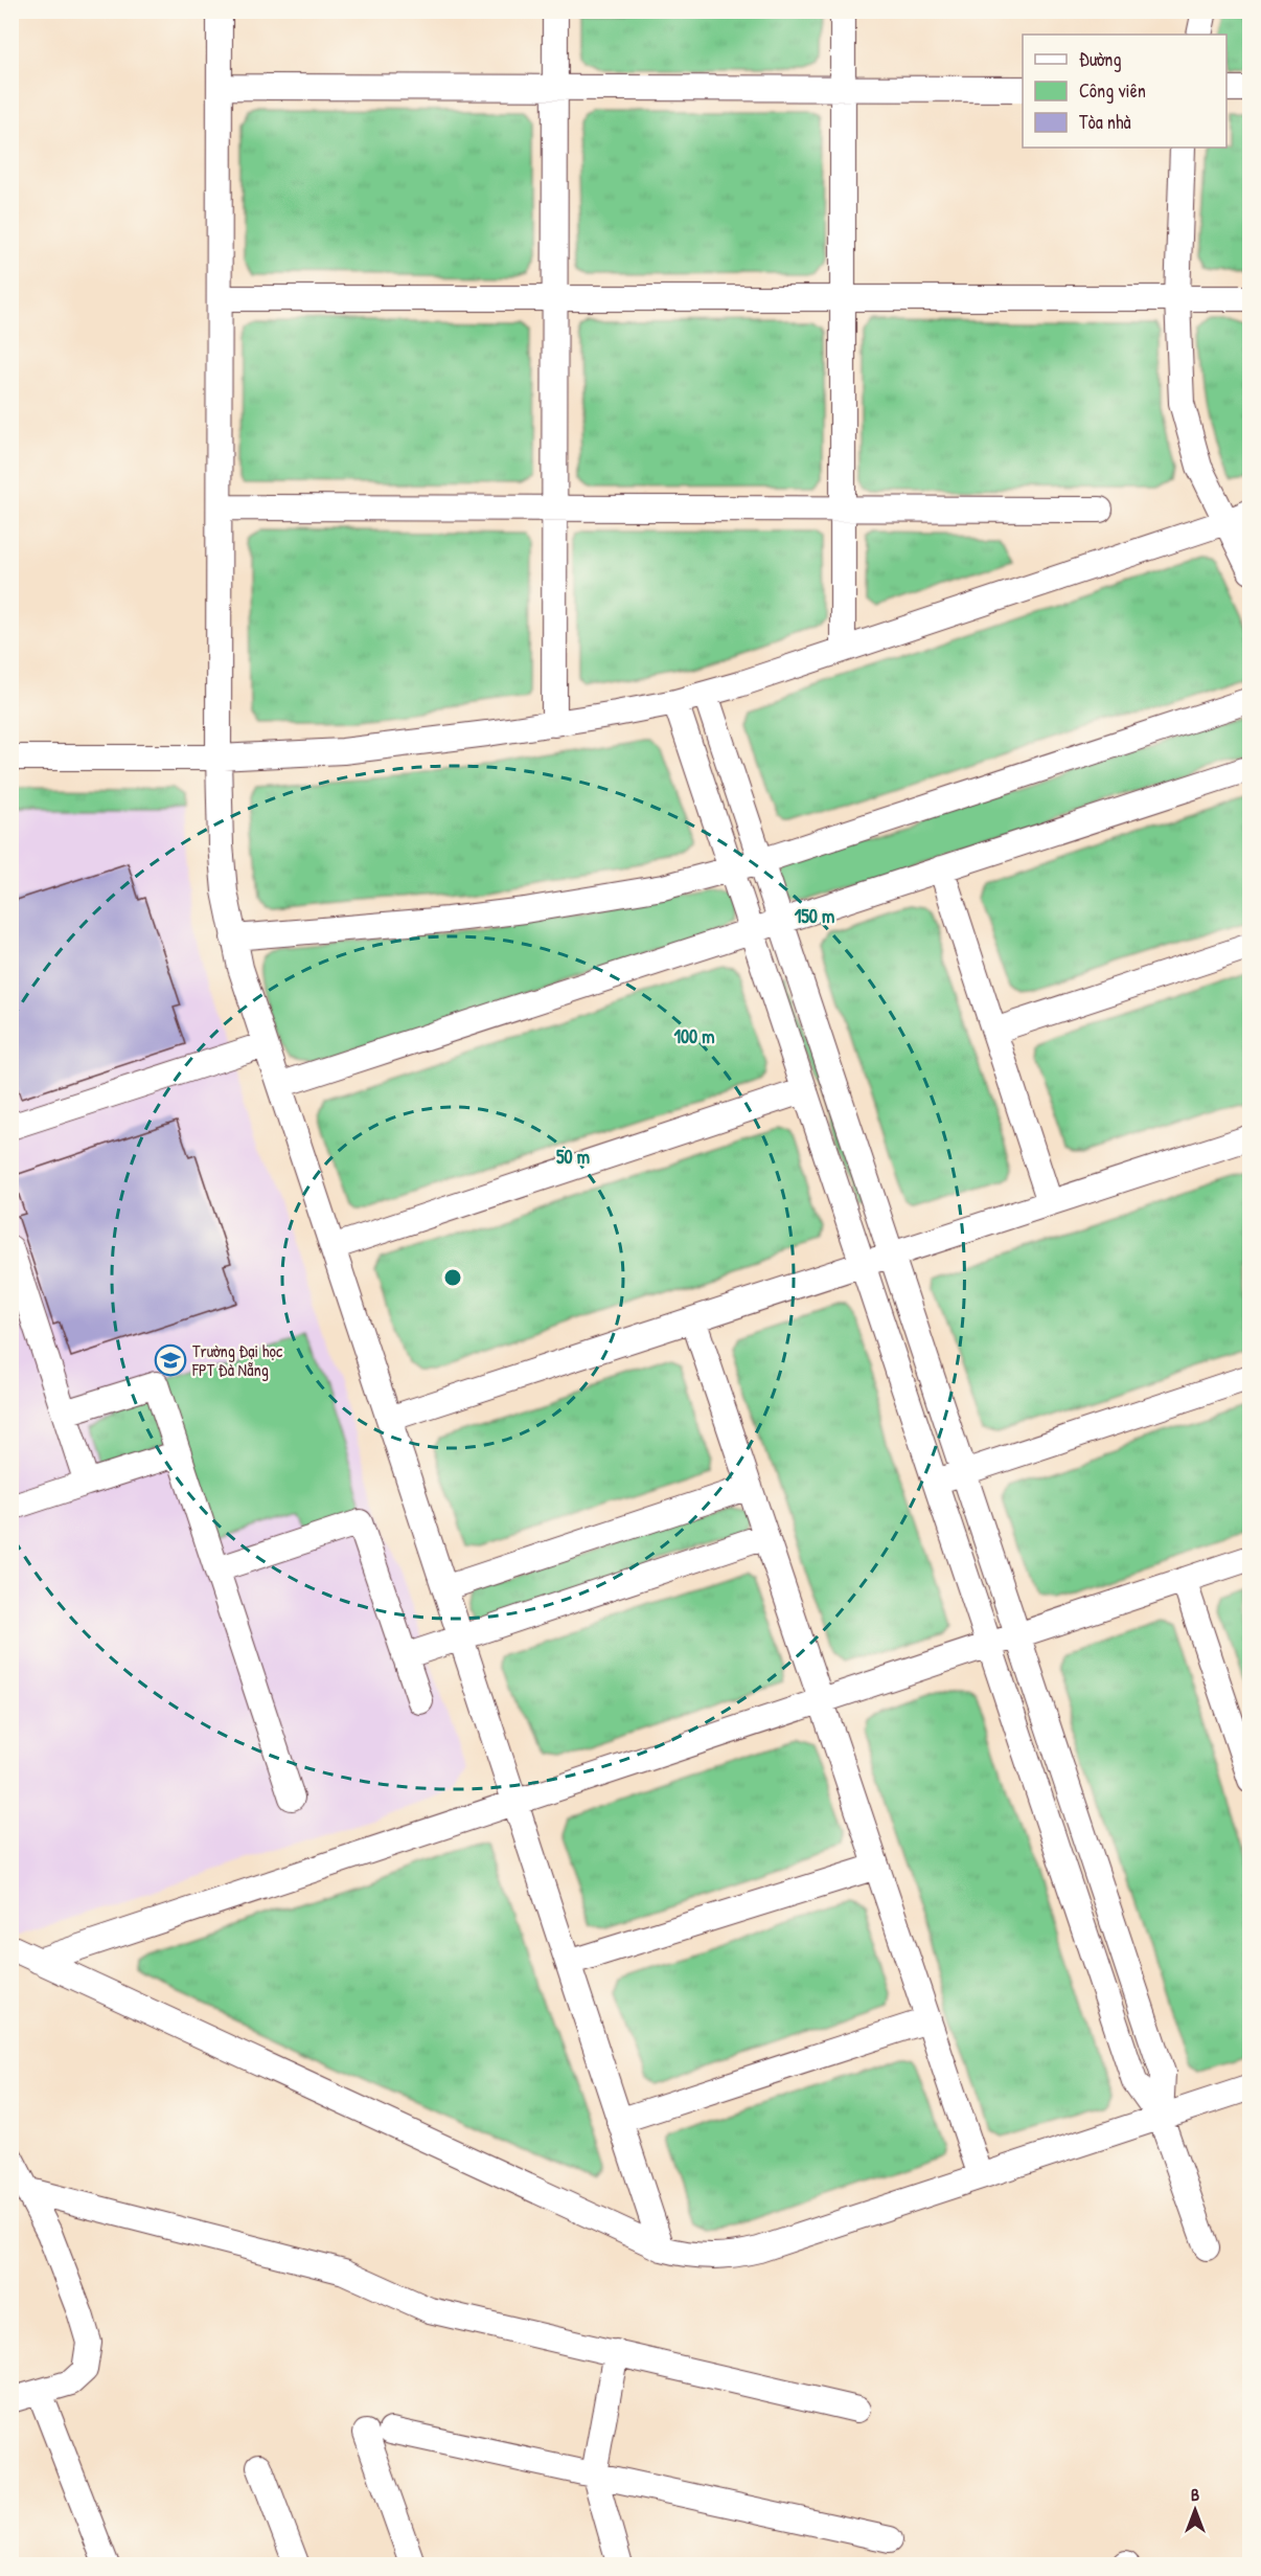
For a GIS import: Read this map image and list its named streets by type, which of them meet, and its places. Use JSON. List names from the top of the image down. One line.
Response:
{"places":{"school or university":["Trường Đại học FPT Đà Nẵng"]},"legend":["Đường","Công viên","Tòa nhà"],"north":"top","rings":["150 m","100 m","50 m"]}
